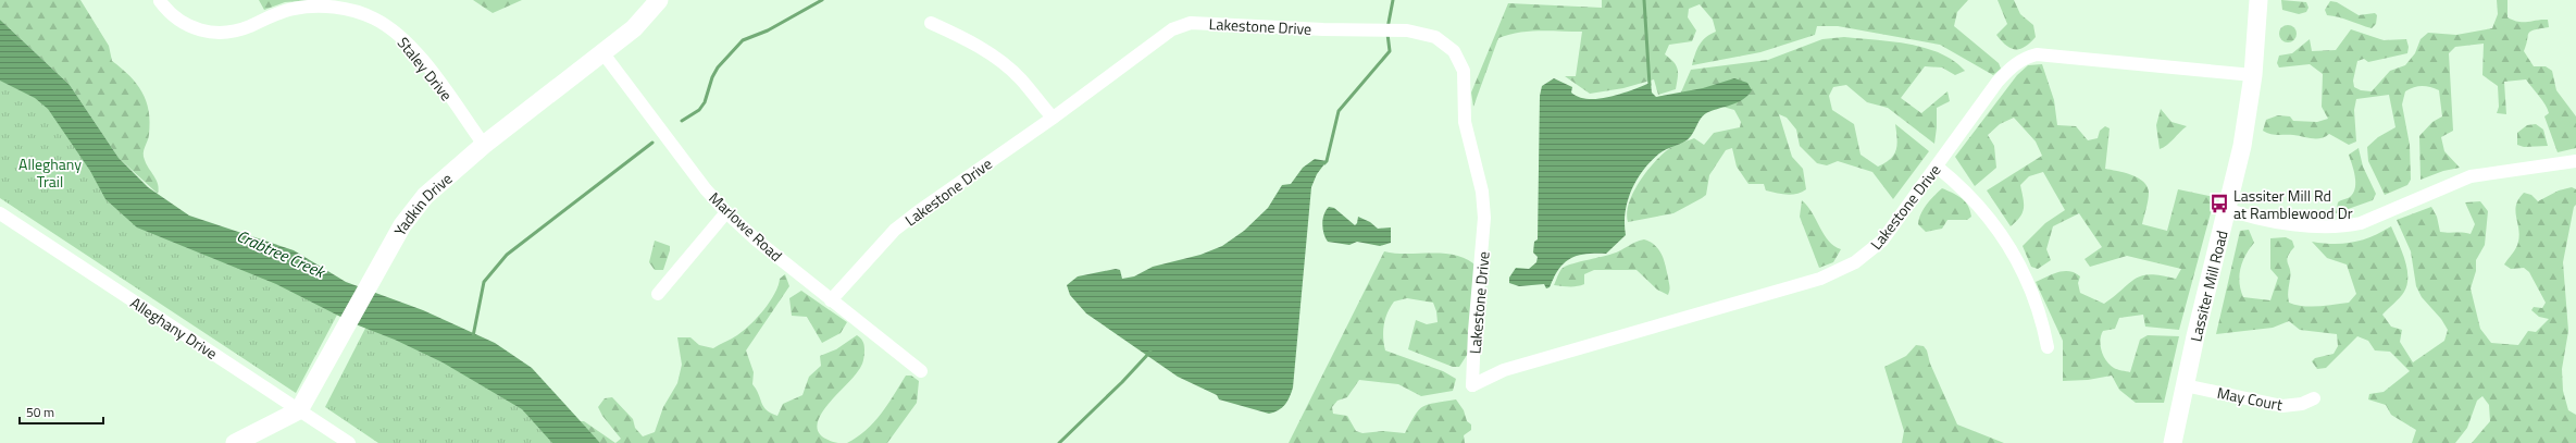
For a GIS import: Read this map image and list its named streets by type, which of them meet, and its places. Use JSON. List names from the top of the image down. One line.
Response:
{"streets":{"street":["Lakestone Drive","Staley Drive","Yadkin Drive","Marlowe Road","Lassiter Mill Road","Alleghany Drive","May Court"]},"crossings":[["Lakestone Drive","Marlowe Road"],["Lakestone Drive","Lassiter Mill Road"],["Staley Drive","Yadkin Drive"],["Yadkin Drive","Marlowe Road"],["Yadkin Drive","Alleghany Drive"],["Lassiter Mill Road","May Court"]],"water":["Crabtree Creek"],"parks":["Alleghany Trail"],"places":{"bus stop":["Lassiter Mill Rd at Ramblewood Dr"]},"scale_bar":"50 m"}
